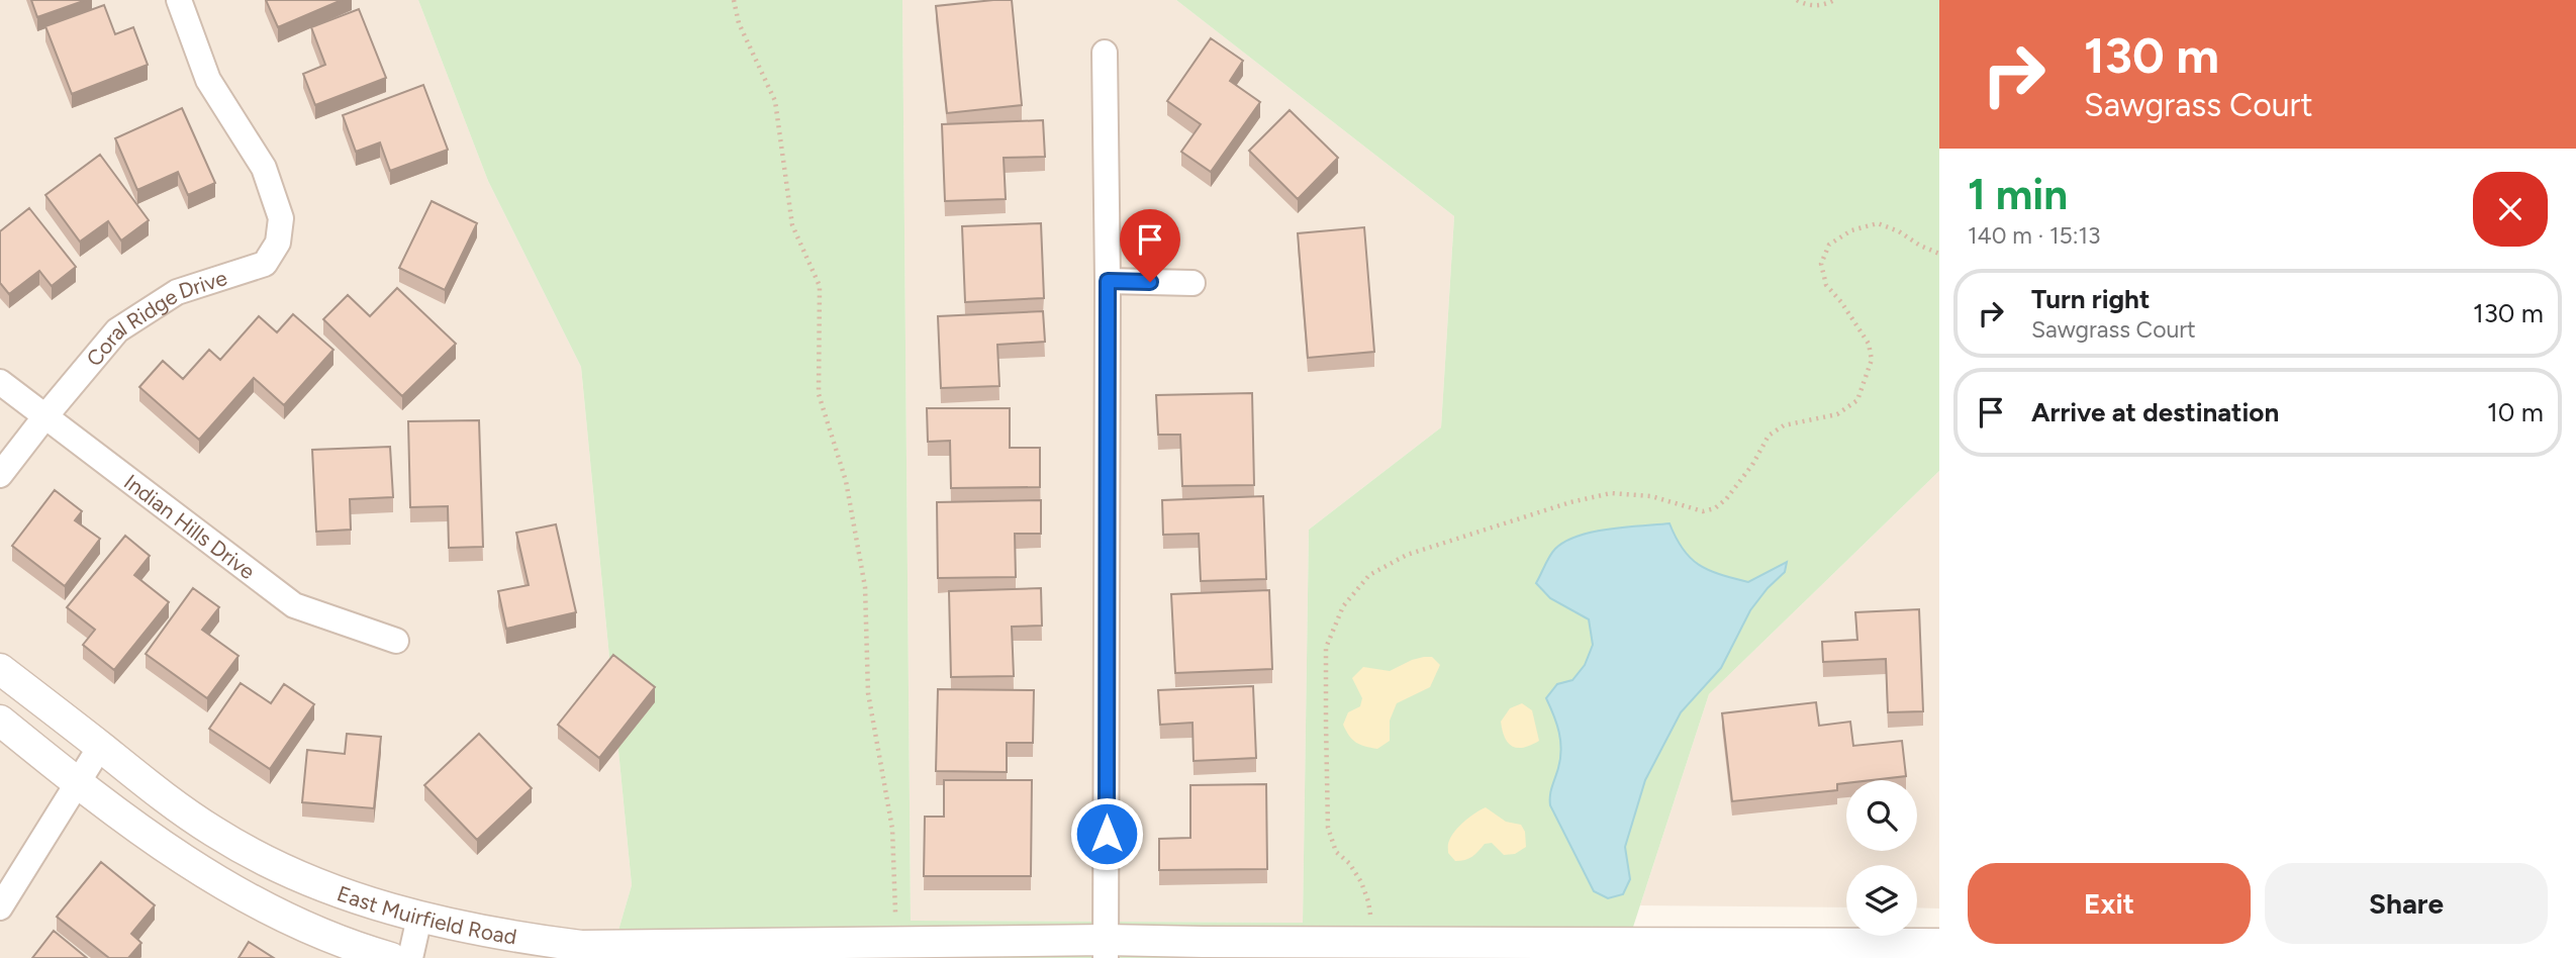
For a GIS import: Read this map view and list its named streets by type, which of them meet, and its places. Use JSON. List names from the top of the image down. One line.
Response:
{"streets":{"street":["Coral Ridge Drive","Indian Hills Drive","East Muirfield Road"]},"crossings":[["Coral Ridge Drive","Indian Hills Drive"]],"page":{"turn":["130 m","Sawgrass Court"],"heading":["1 min","140 m · 15:13"],"list":[{"name":"Turn right","note":"Sawgrass Court","value":"130 m"},{"name":"Arrive at destination","value":"10 m"}],"buttons":["Exit","Share"]}}
